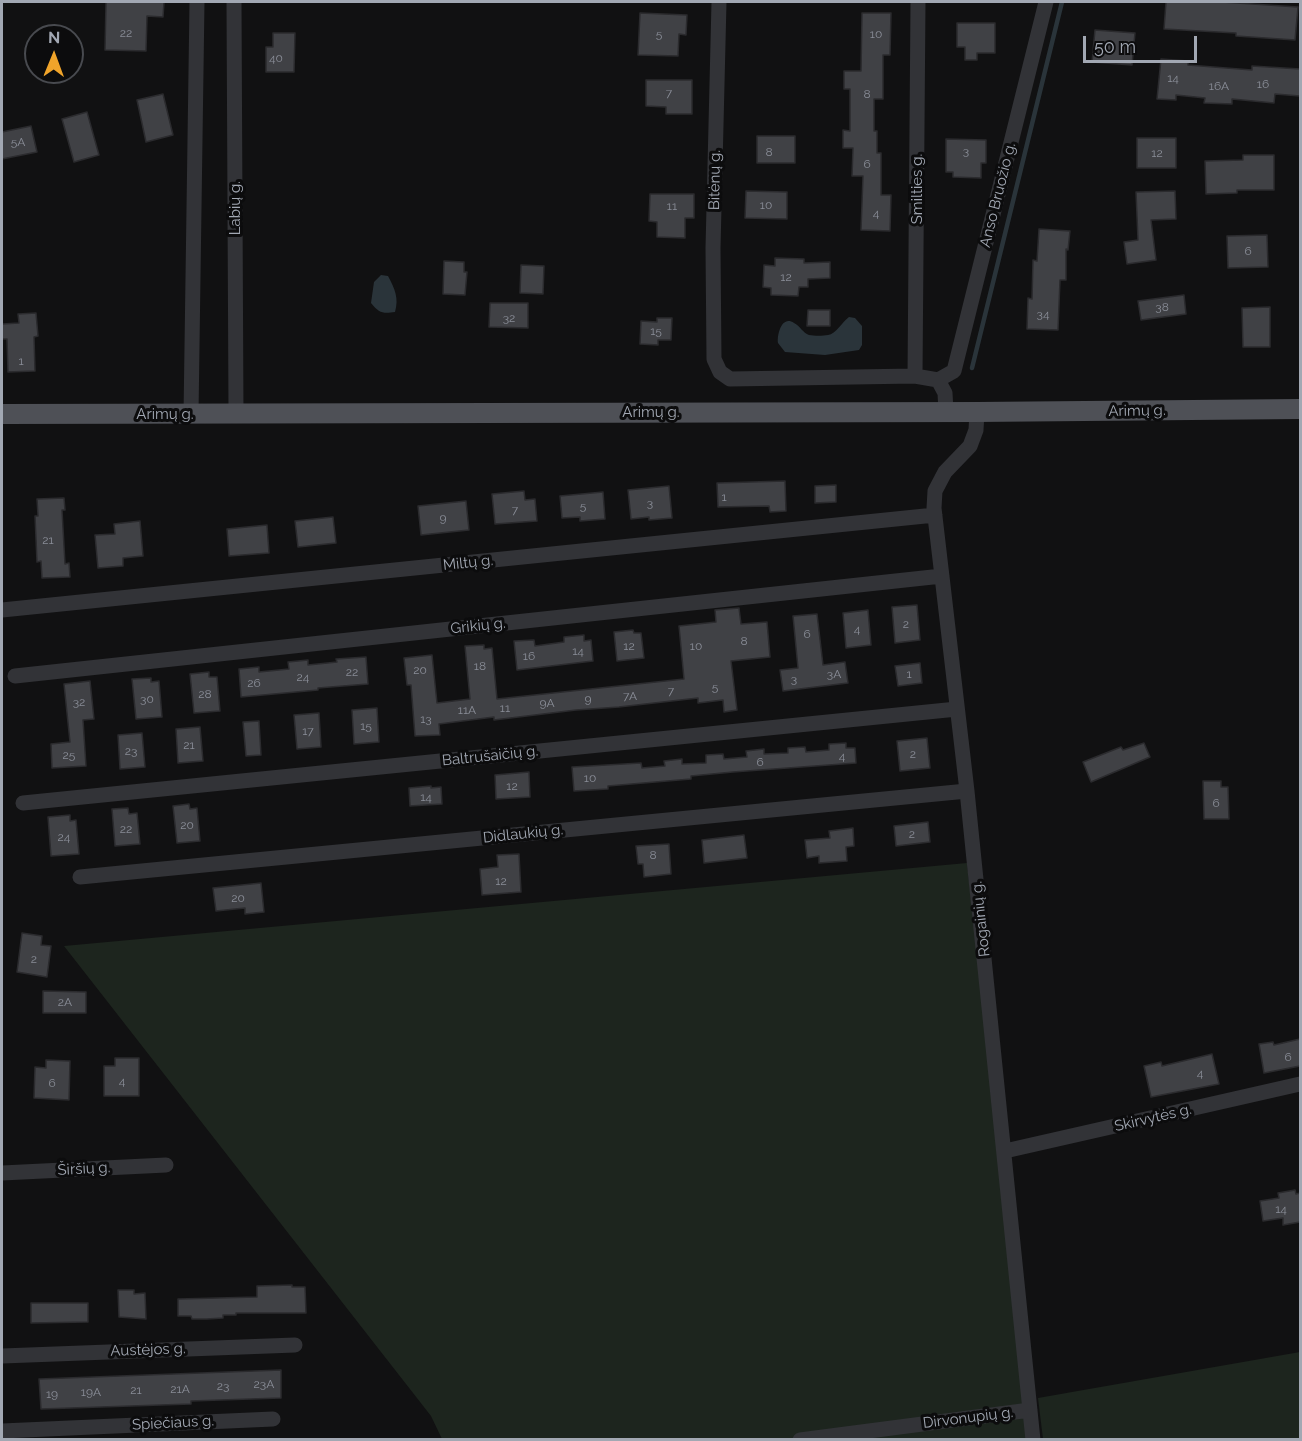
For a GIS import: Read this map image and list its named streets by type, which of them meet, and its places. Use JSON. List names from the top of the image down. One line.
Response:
{"streets":{"main road":["Arimų g."],"street":["Bitėnų g.","Smilties g.","Anso Bruožio g.","Labių g.","Miltų g.","Grikių g.","Baltrušaičių g.","Didlaukių g.","Rogainių g.","Skirvytės g.","Širšių g.","Austėjos g.","Dirvonupių g.","Spiečiaus g."]},"crossings":[["Bitėnų g.","Smilties g."],["Labių g.","Arimų g."],["Arimų g.","Rogainių g."],["Miltų g.","Rogainių g."],["Grikių g.","Rogainių g."],["Baltrušaičių g.","Rogainių g."],["Didlaukių g.","Rogainių g."],["Rogainių g.","Skirvytės g."],["Rogainių g.","Dirvonupių g."]],"house_numbers":["22","5","10","40","14","16","16A","7","8","5A","3","8","12","6","10","11","4","6","12","38","34","32","15","1","1","3","5","7","9","21","2","4","6","8","12","10","14","16","18","20","22","3A","1","24","3","26","5","7","28","7A","30","9","32","9A","11","11A","13","15","17","21","23","2","25","4","6","10","12","14","6","20","22","2","24","8","12","20","2","2A","6","4","4","6","14","23A","23","21A","21","19A","19"],"scale_bar":"50 m","north":"top"}
